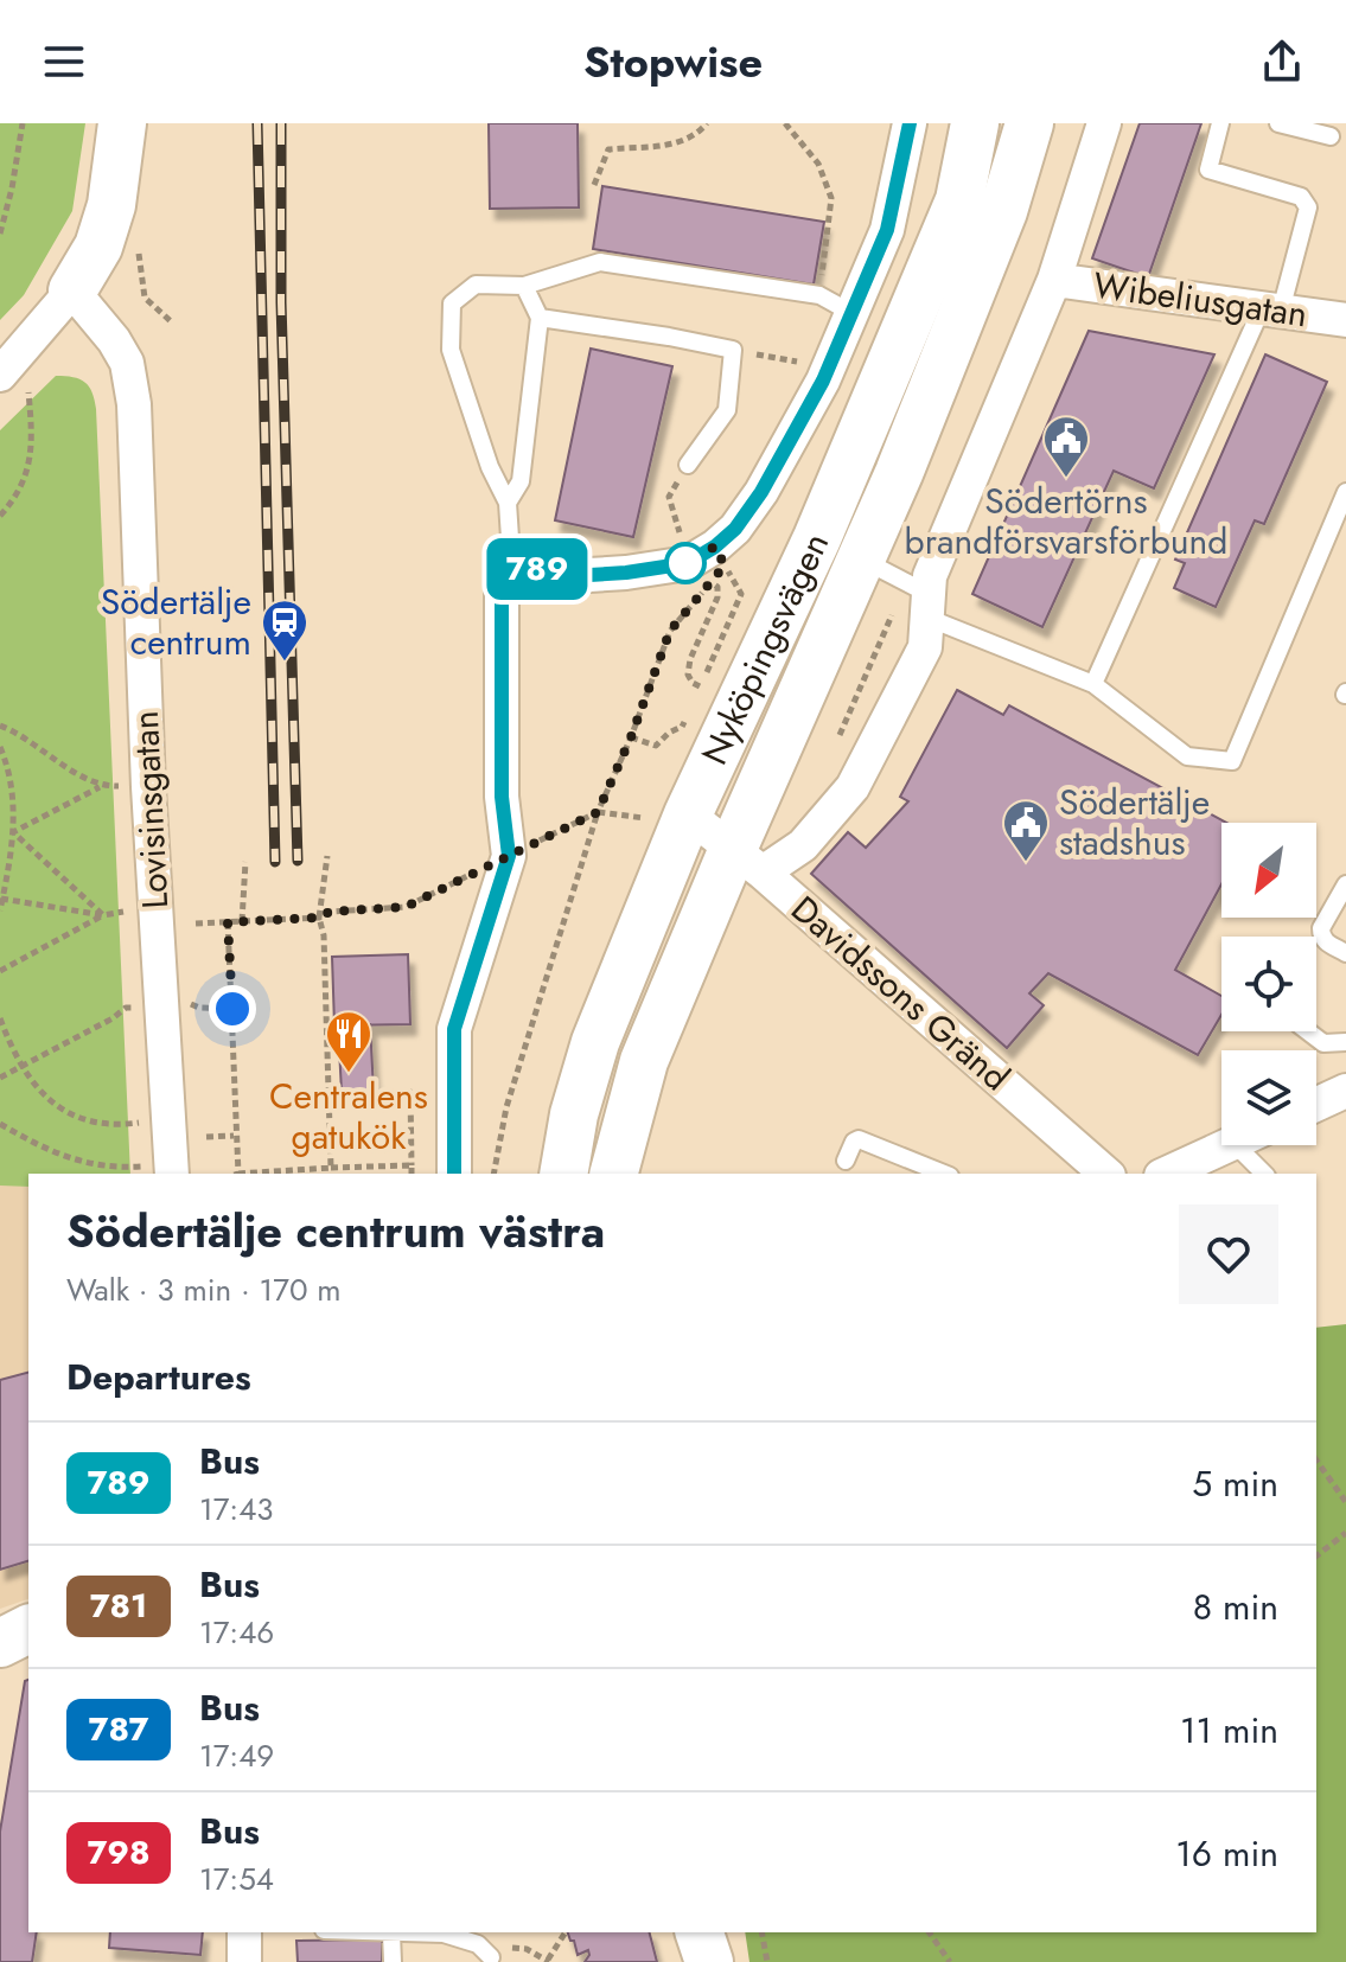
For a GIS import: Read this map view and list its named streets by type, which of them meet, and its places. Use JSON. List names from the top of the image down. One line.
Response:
{"streets":{"main road":["Nyköpingsvägen"],"street":["Wibeliusgatan","Lovisinsgatan","Davidssons Gränd"]},"crossings":[["Nyköpingsvägen","Davidssons Gränd"]],"places":{"public building":["Södertörns brandförsvarsförbund","Södertälje stadshus"],"station":["Södertälje centrum"],"restaurant":["Centralens gatukök"]},"lines":["bus line 789"],"north":"bottom left","page":{"header":"Stopwise","on_map":"789","heading":[["Södertälje centrum västra","Walk · 3 min · 170 m"],"Departures"],"list":[{"mark":"789","name":"Bus","note":"17:43","value":"5 min"},{"mark":"781","name":"Bus","note":"17:46","value":"8 min"},{"mark":"787","name":"Bus","note":"17:49","value":"11 min"},{"mark":"798","name":"Bus","note":"17:54","value":"16 min"}]}}
